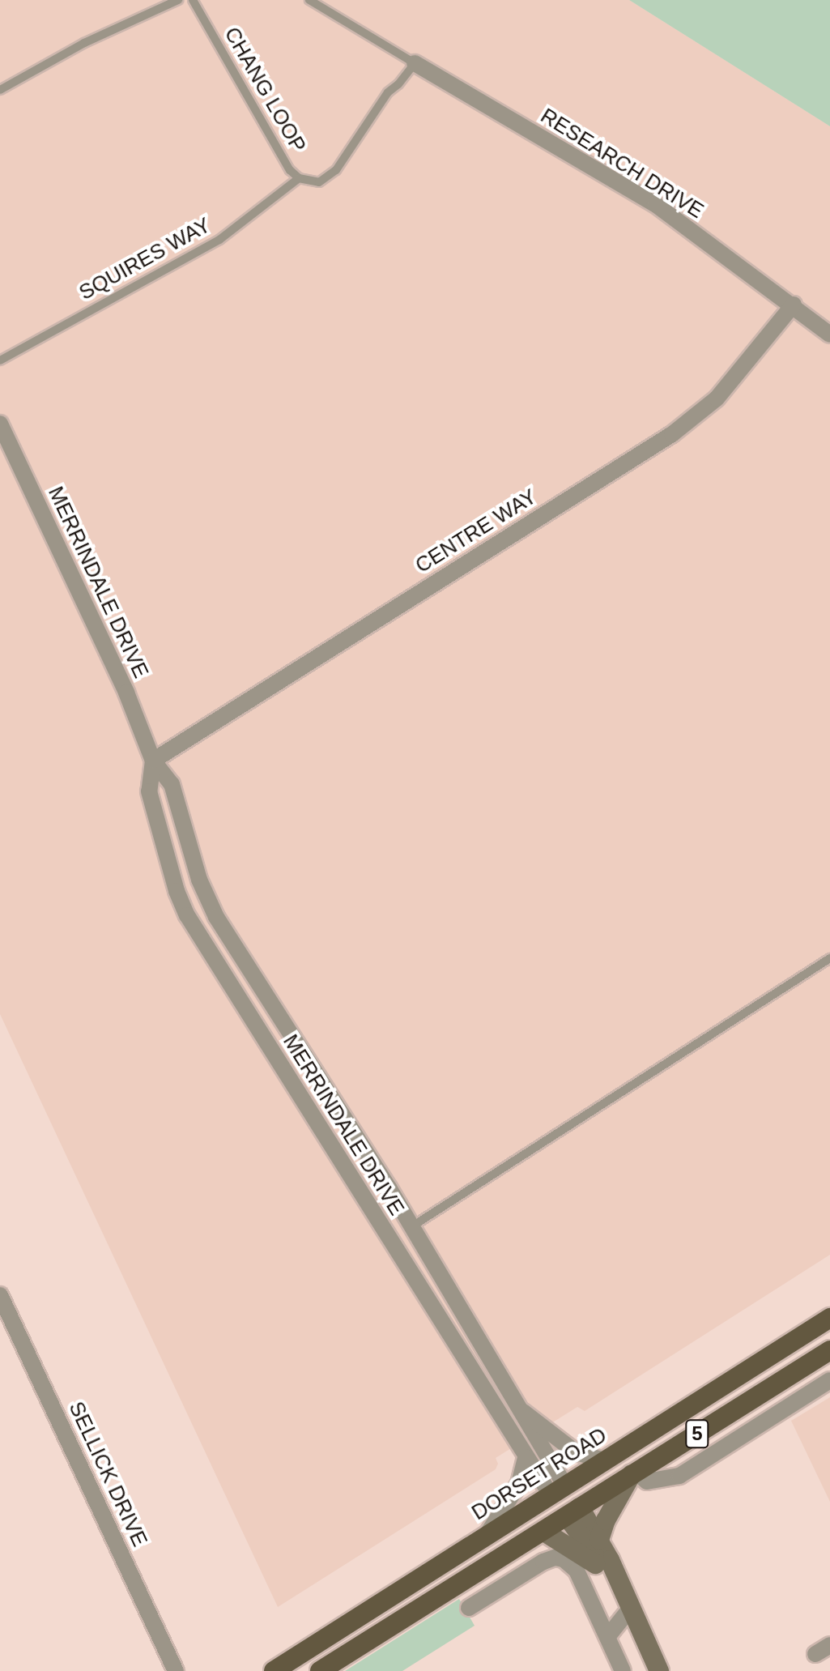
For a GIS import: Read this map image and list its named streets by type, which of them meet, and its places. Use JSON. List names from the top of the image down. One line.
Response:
{"streets":{"main road":["5","DORSET ROAD"],"street":["RESEARCH DRIVE","CENTRE WAY","MERRINDALE DRIVE","SELLICK DRIVE"],"lane":["CHANG LOOP","SQUIRES WAY"]},"crossings":[["CHANG LOOP","RESEARCH DRIVE"],["CHANG LOOP","SQUIRES WAY"],["RESEARCH DRIVE","CENTRE WAY"],["CENTRE WAY","MERRINDALE DRIVE"],["MERRINDALE DRIVE","DORSET ROAD"]]}
